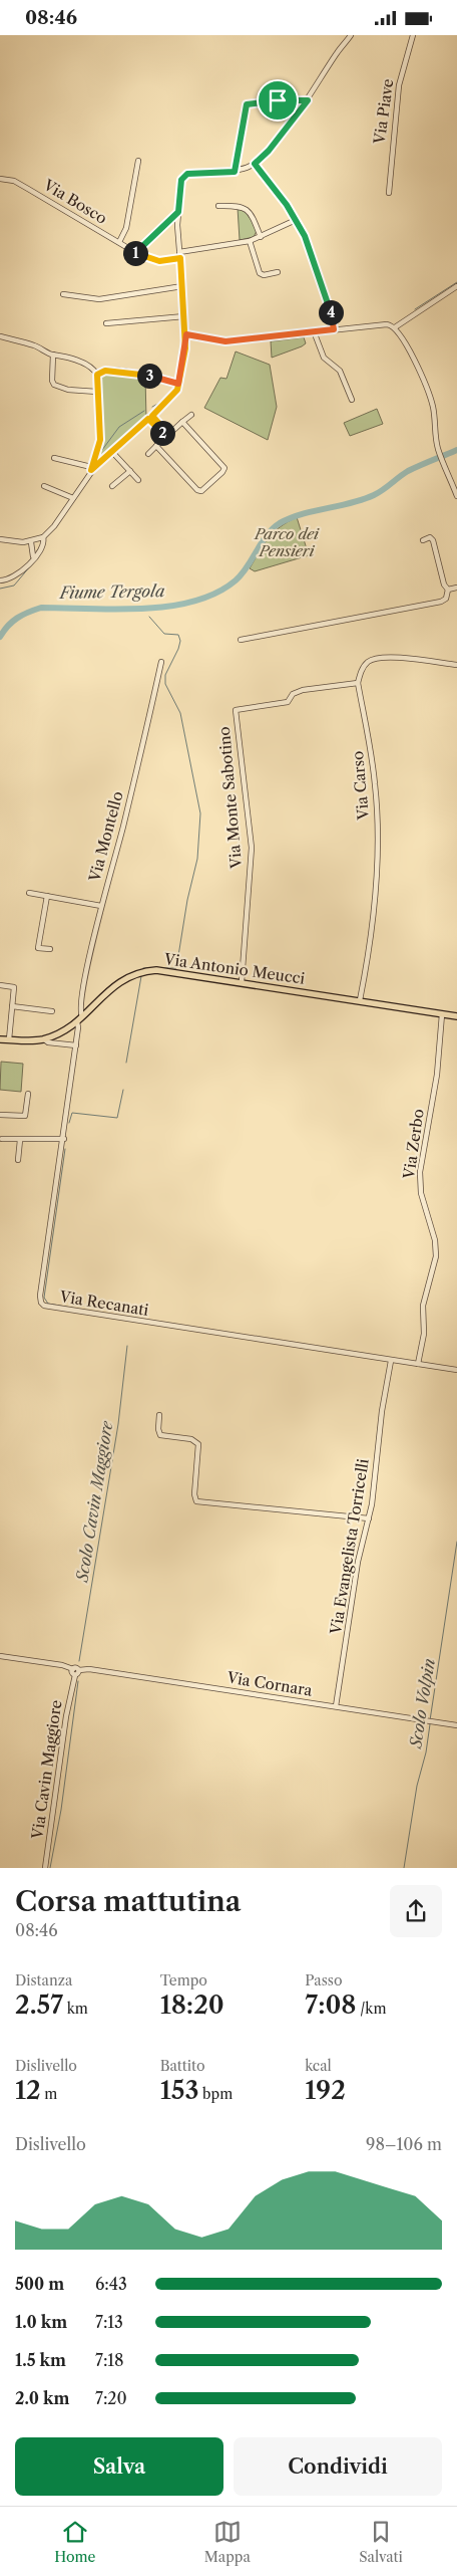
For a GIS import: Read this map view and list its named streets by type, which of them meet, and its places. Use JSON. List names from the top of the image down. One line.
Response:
{"streets":{"main road":["Via Antonio Meucci"],"street":["Via Piave","Via Bosco","Via Carso","Via Monte Sabotino","Via Montello","Via Zerbo","Via Recanati","Via Evangelista Torricelli","Via Cornara","Via Cavin Maggiore"]},"crossings":[["Via Carso","Via Monte Sabotino"],["Via Carso","Via Antonio Meucci"],["Via Monte Sabotino","Via Antonio Meucci"],["Via Montello","Via Antonio Meucci"],["Via Antonio Meucci","Via Zerbo"],["Via Antonio Meucci","Via Recanati"],["Via Recanati","Via Evangelista Torricelli"],["Via Evangelista Torricelli","Via Cornara"],["Via Cornara","Via Cavin Maggiore"]],"water":["Fiume Tergola","Scolo Cavin Maggiore","Scolo Volpin"],"parks":["Parco dei Pensieri"],"page":{"status":"08:46","pins":["1","4","3","2"],"heading":["Corsa mattutina","08:46"],"stats":[["Distanza","2.57 km"],["Tempo","18:20"],["Passo","7:08 /km"],["Dislivello","12 m"],["Battito","153 bpm"],["kcal","192"]],"chart":["Dislivello","98–106 m"],"list":[{"name":"500 m","note":"6:43"},{"name":"1.0 km","note":"7:13"},{"name":"1.5 km","note":"7:18"},{"name":"2.0 km","note":"7:20"}],"buttons":["Salva","Condividi"],"tabs":["Home","Mappa","Salvati"]}}
